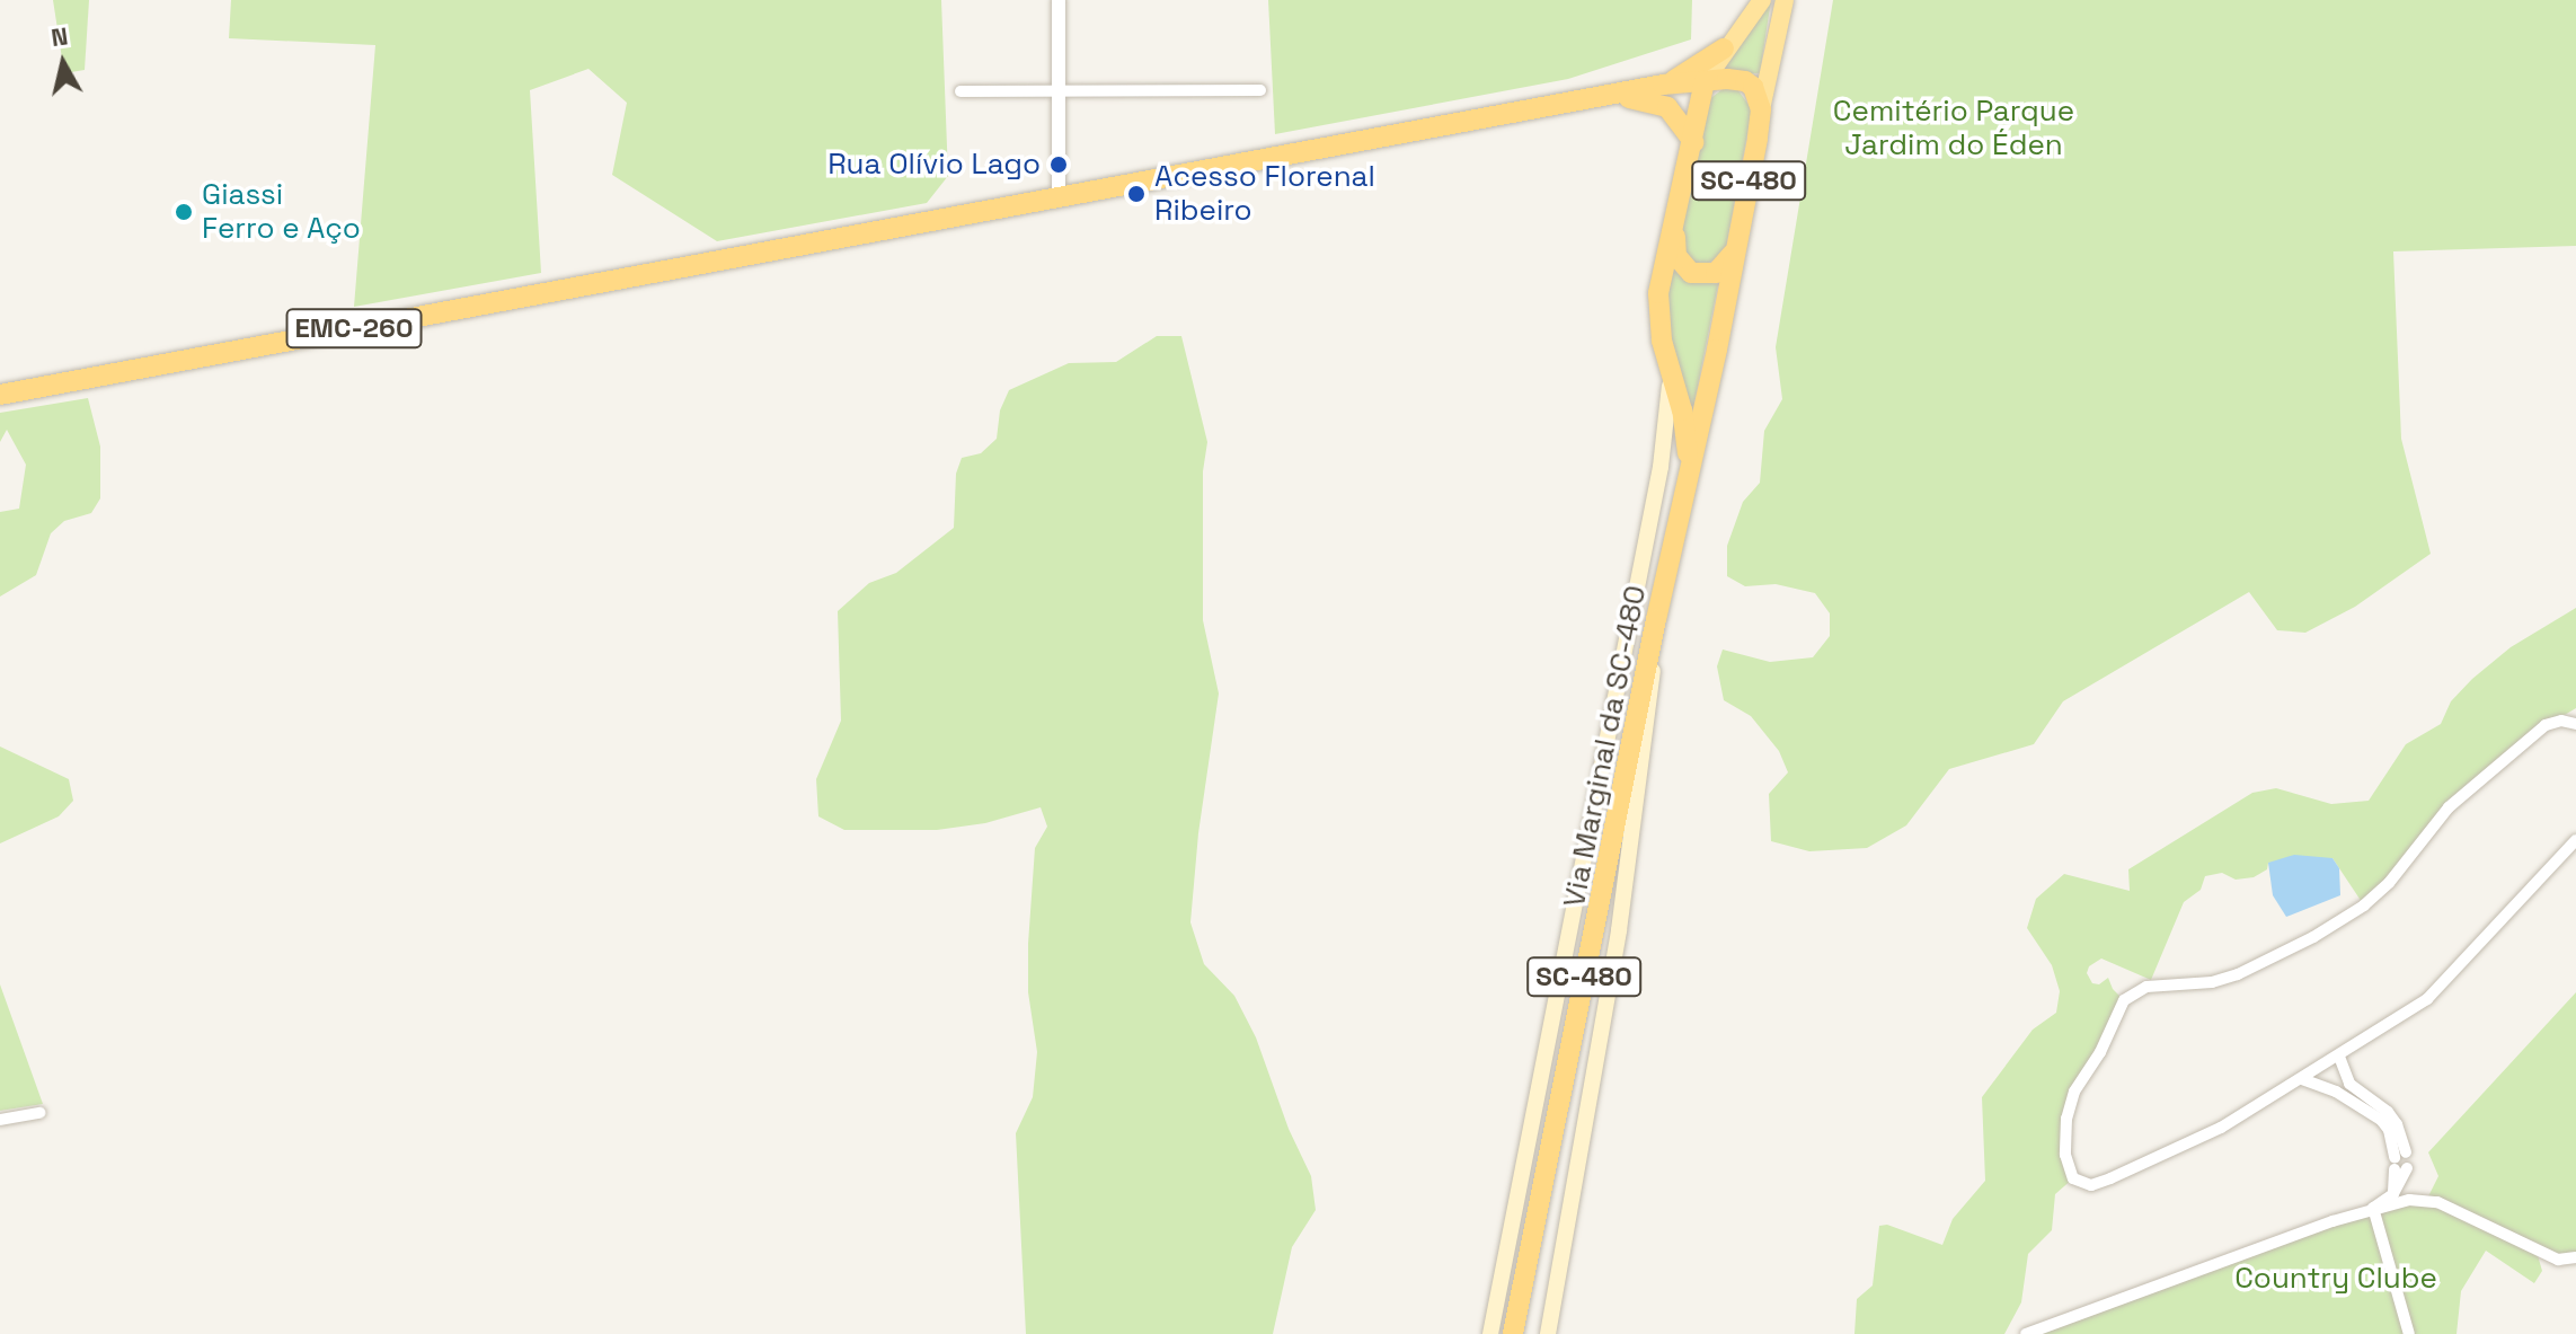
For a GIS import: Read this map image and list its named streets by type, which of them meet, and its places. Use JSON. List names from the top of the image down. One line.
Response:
{"streets":{"highway":["SC-480","EMC-260"],"main road":["Via Marginal da SC-480"]},"crossings":[["SC-480","EMC-260"],["SC-480","Via Marginal da SC-480"]],"parks":["Cemitério Parque Jardim do Éden","Country Clube"],"places":["Rua Olívio Lago","Acesso Florenal Ribeiro","Giassi Ferro e Aço"],"north":"top"}
